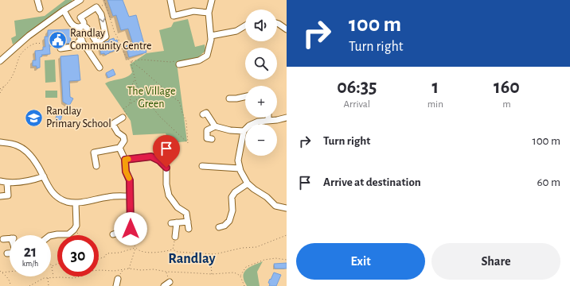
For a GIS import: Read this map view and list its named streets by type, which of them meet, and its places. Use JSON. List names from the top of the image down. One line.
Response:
{"districts":["Randlay"],"parks":["The Village Green"],"places":{"public building":["Randlay Community Centre"],"school or university":["Randlay Primary School"]},"page":{"turn":["100 m","Turn right"],"map_buttons":["+","−"],"eta":["06:35","Arrival","1","min","160","m"],"list":[{"name":"Turn right","value":"100 m"},{"name":"Arrive at destination","value":"60 m"}],"speed":"21 km/h","limit":"30","buttons":["Exit","Share"]}}
